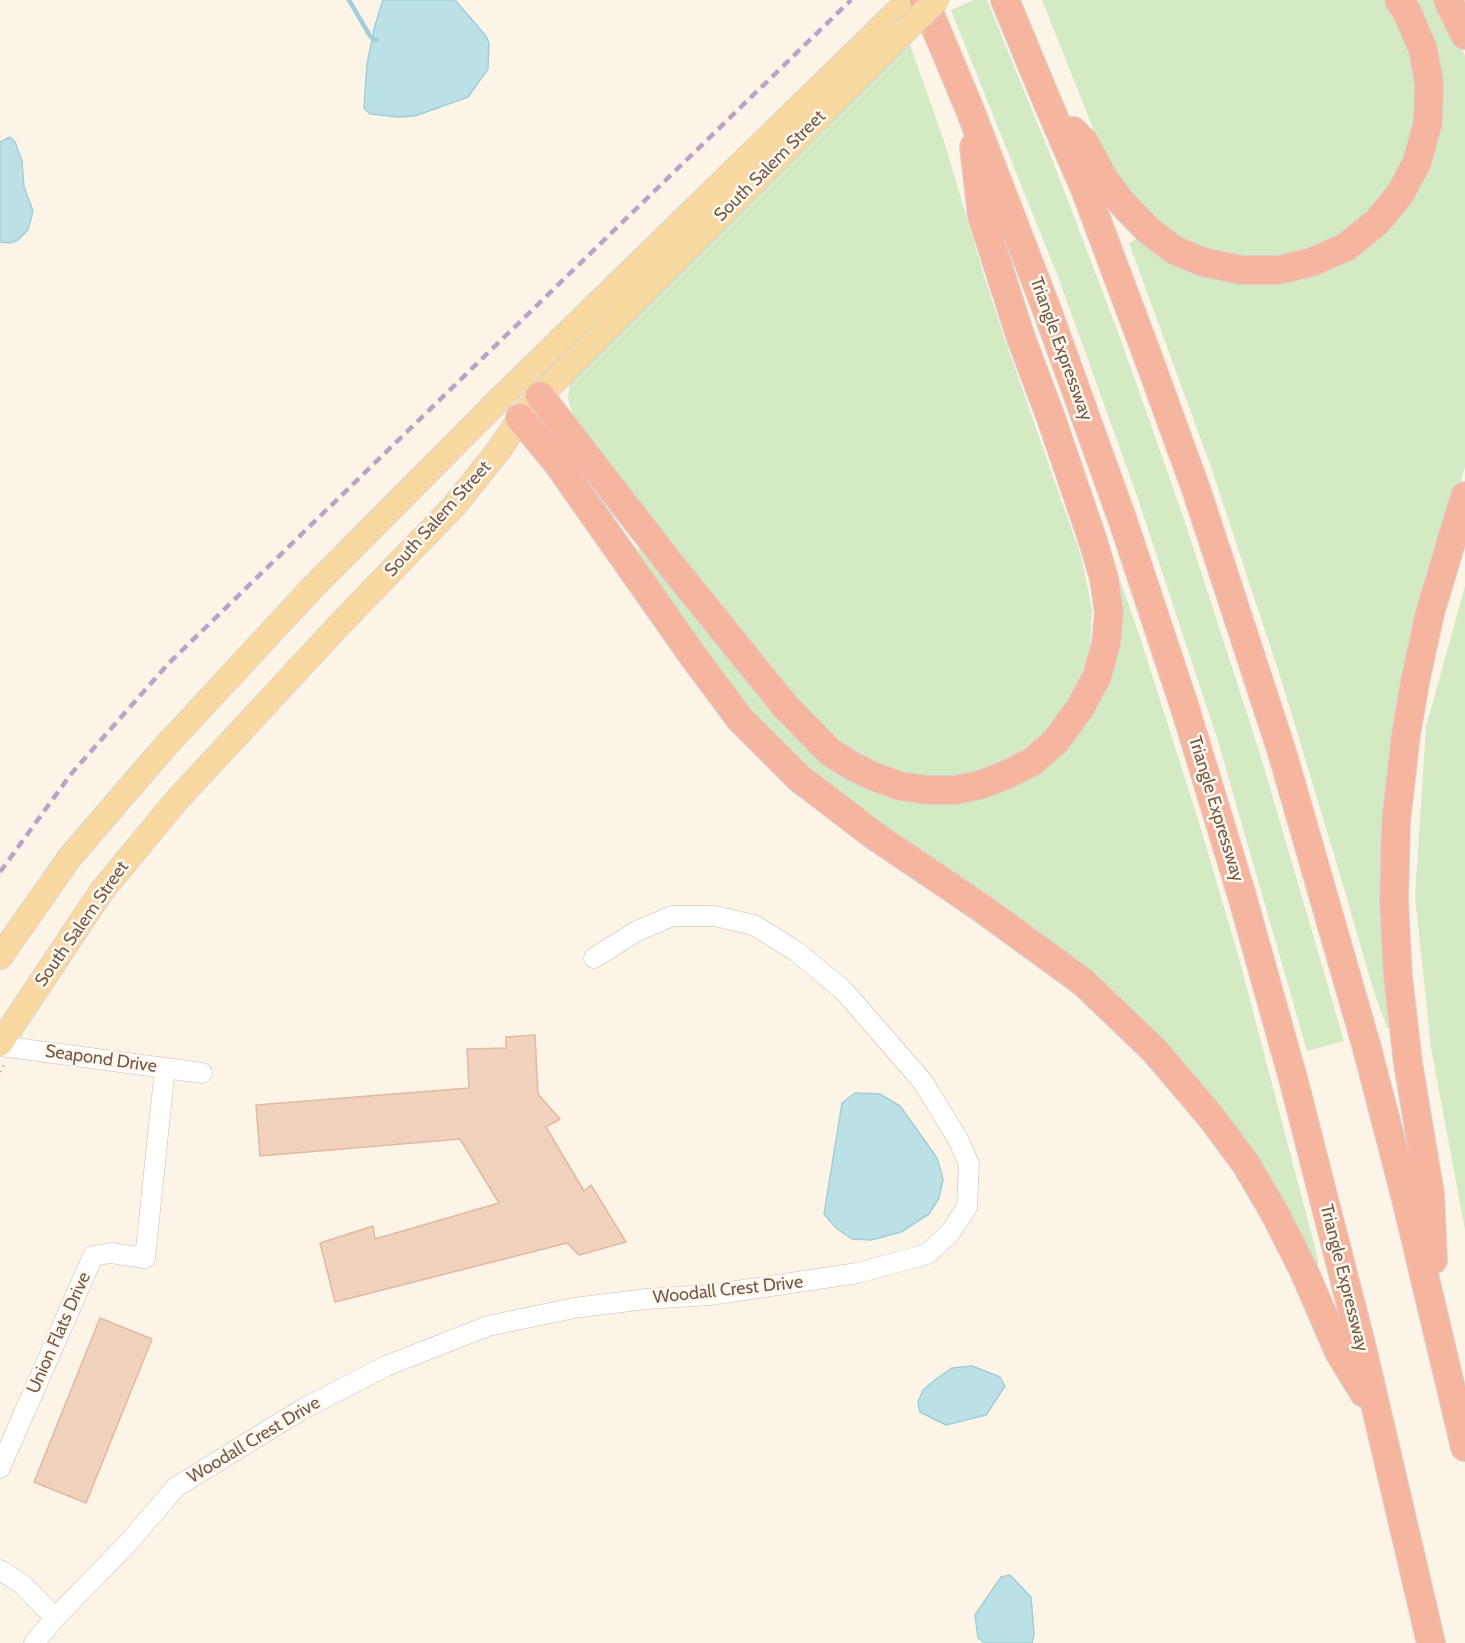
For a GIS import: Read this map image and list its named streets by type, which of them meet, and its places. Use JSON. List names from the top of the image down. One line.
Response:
{"streets":{"highway":["Triangle Expressway"],"main road":["South Salem Street"],"street":["Seapond Drive","Woodall Crest Drive","Union Flats Drive"]},"crossings":[["South Salem Street","Seapond Drive"],["Seapond Drive","Union Flats Drive"]]}
